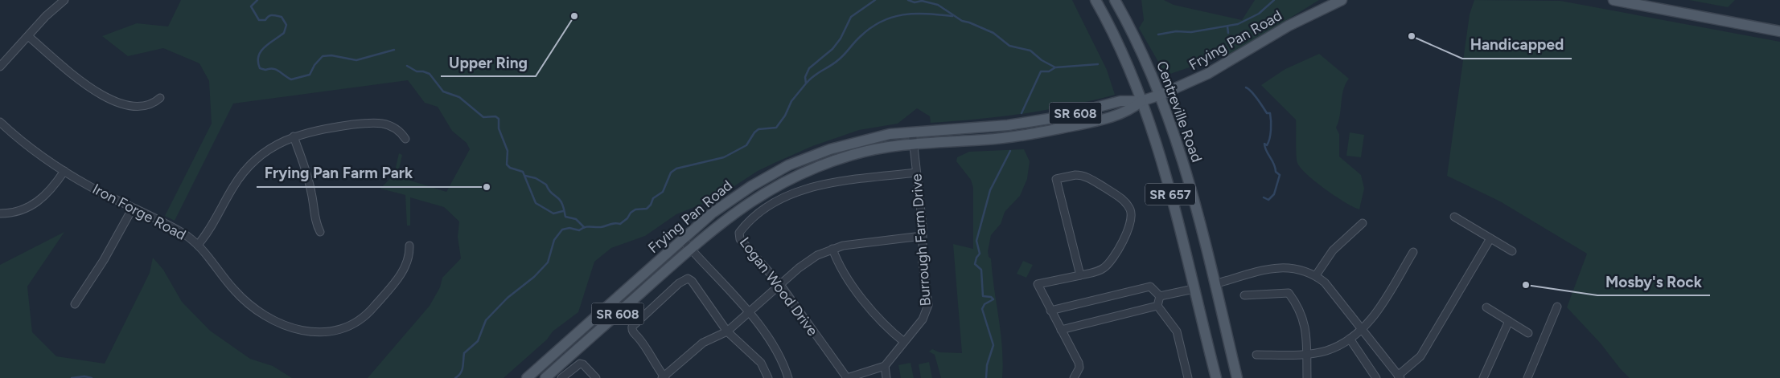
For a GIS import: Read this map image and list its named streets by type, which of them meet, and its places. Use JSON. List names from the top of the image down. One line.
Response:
{"streets":{"main road":["Frying Pan Road","Centreville Road","SR 608","SR 657"],"street":["Iron Forge Road","Burrough Farm Drive","Logan Wood Drive"]},"crossings":[["Frying Pan Road","Centreville Road"],["Frying Pan Road","SR 657"],["Frying Pan Road","Burrough Farm Drive"],["Burrough Farm Drive","Logan Wood Drive"]],"places":["Upper Ring","Handicapped","Frying Pan Farm Park","Mosby's Rock"]}
